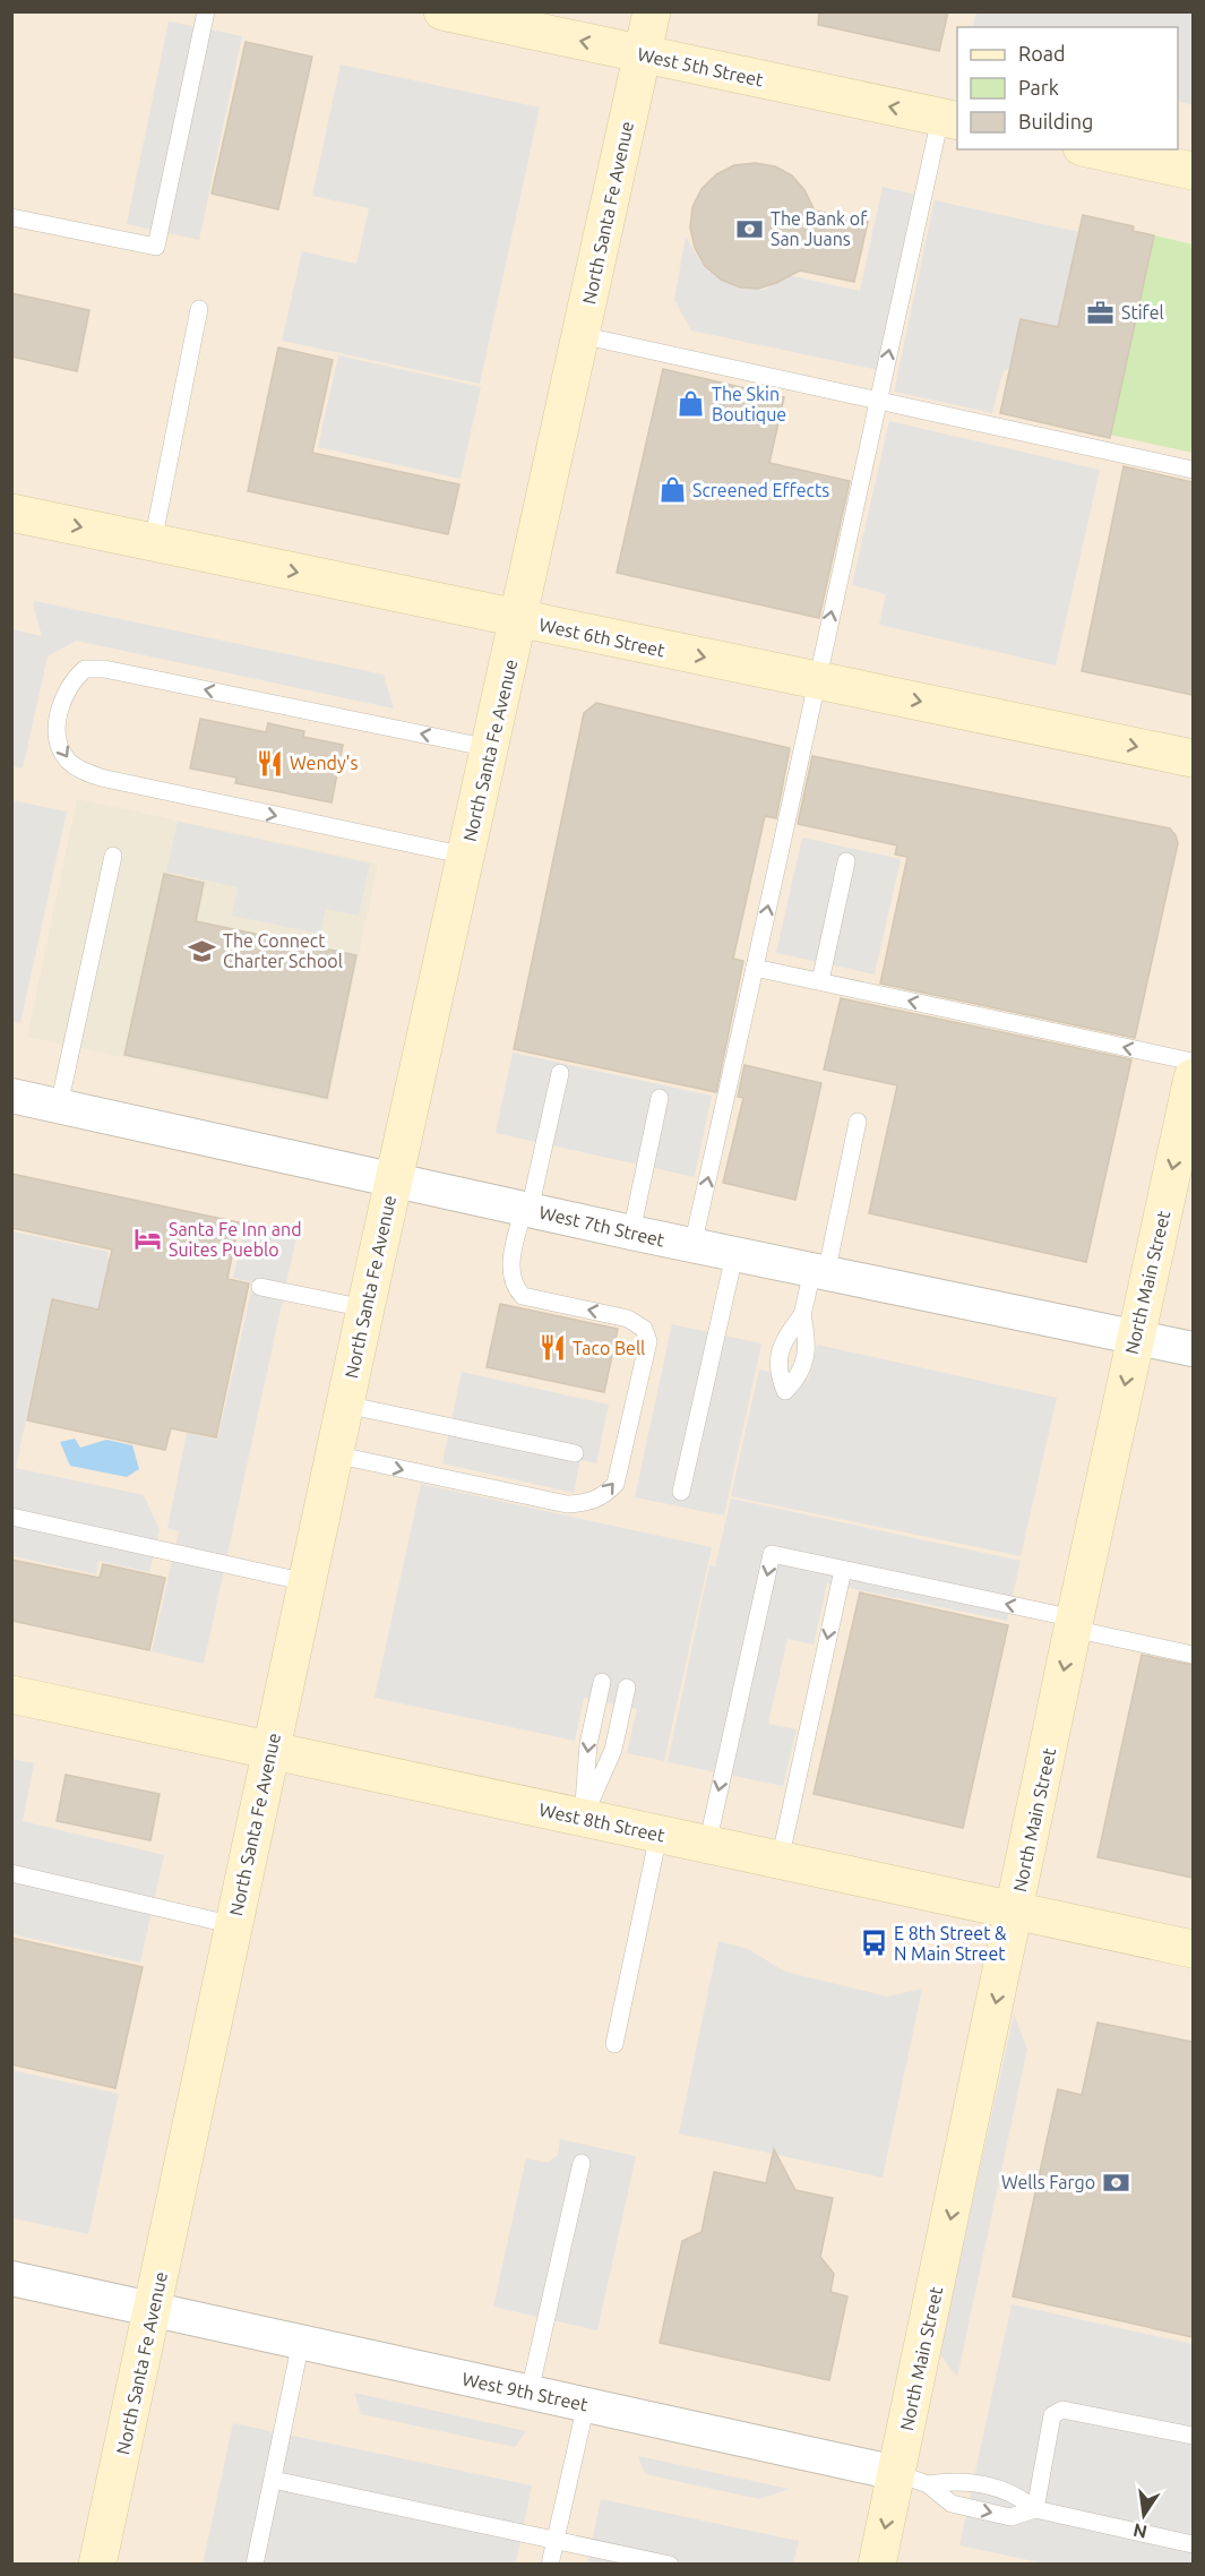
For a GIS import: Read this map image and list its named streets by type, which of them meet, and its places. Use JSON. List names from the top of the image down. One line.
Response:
{"streets":{"street":["West 5th Street","North Santa Fe Avenue","West 6th Street","West 7th Street","North Main Street","West 8th Street","West 9th Street"]},"crossings":[["West 5th Street","North Santa Fe Avenue"],["North Santa Fe Avenue","West 6th Street"],["North Santa Fe Avenue","West 7th Street"],["North Santa Fe Avenue","West 8th Street"],["North Santa Fe Avenue","West 9th Street"],["West 7th Street","North Main Street"],["North Main Street","West 8th Street"],["North Main Street","West 9th Street"]],"one_way":["West 5th Street","West 6th Street","North Main Street"],"places":{"bank":["The Bank of San Juans","Wells Fargo"],"office":["Stifel"],"shop":["The Skin Boutique","Screened Effects"],"restaurant":["Wendy's","Taco Bell"],"school or university":["The Connect Charter School"],"hotel":["Santa Fe Inn and Suites Pueblo"],"bus stop":["E 8th Street & N Main Street"]},"legend":["Road","Park","Building"],"north":"bottom"}
